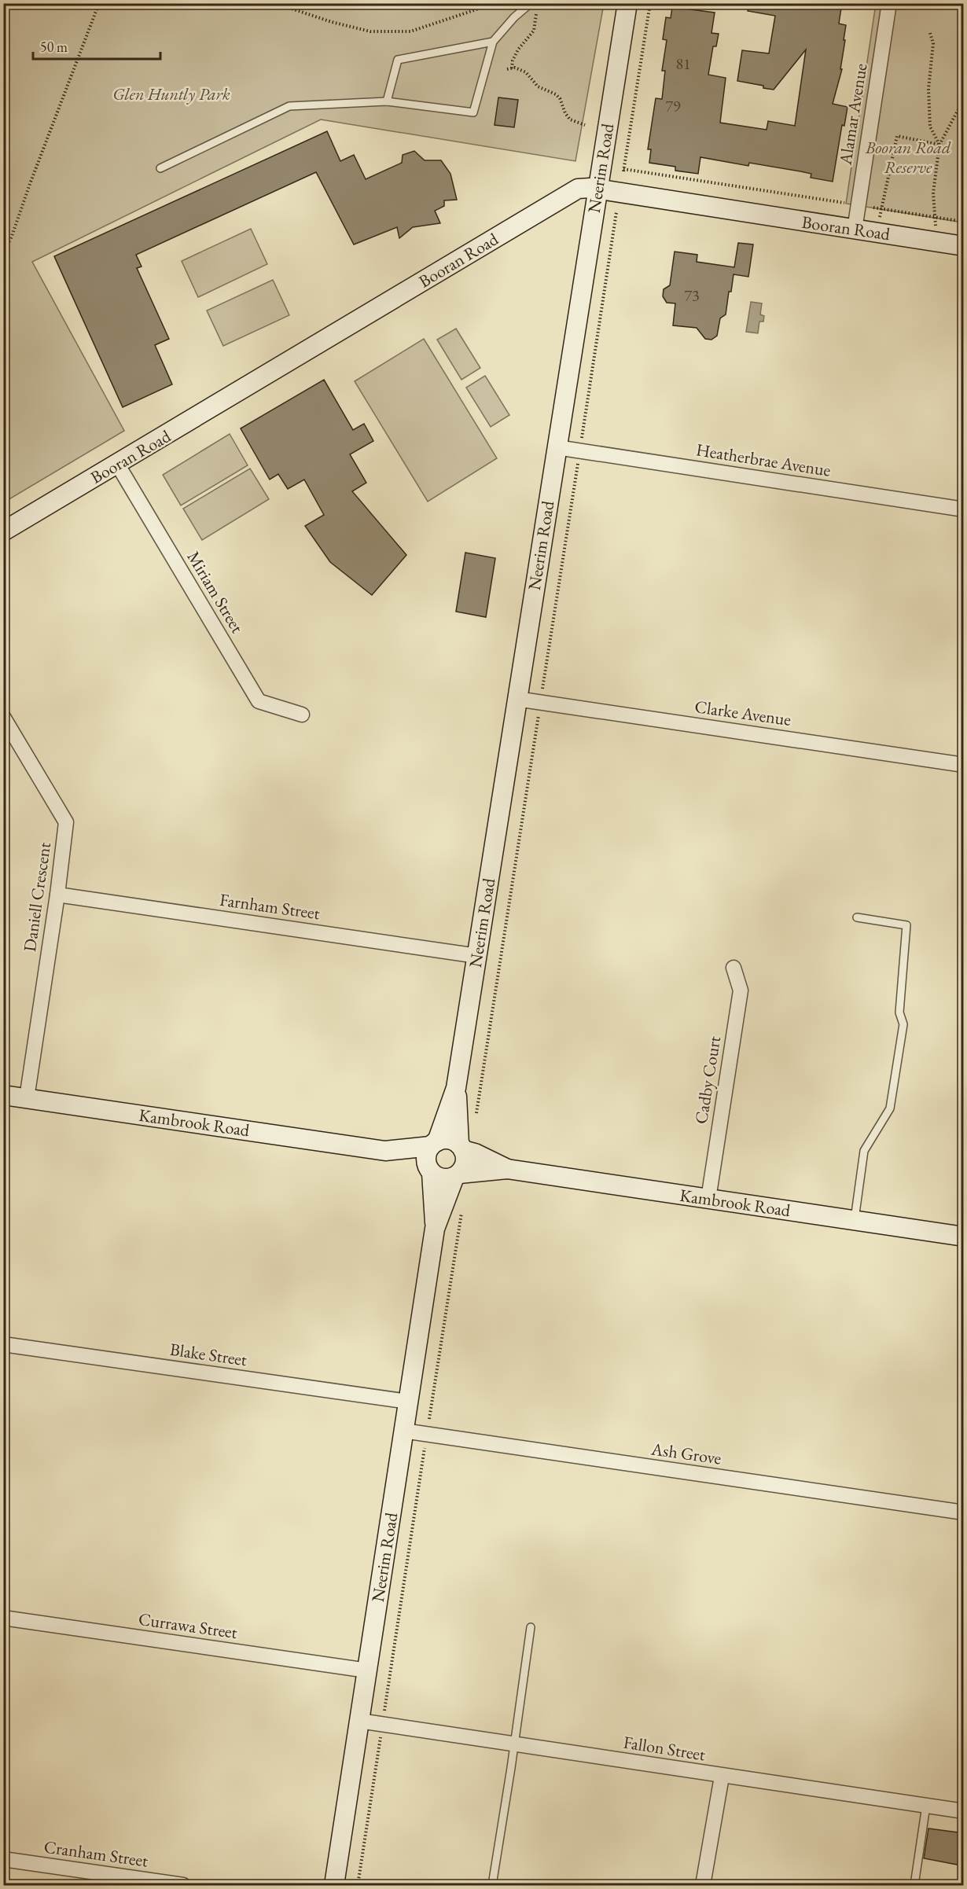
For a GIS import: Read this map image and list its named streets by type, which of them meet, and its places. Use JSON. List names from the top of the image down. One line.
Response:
{"streets":{"street":["Alamar Avenue","Neerim Road","Booran Road","Heatherbrae Avenue","Miriam Street","Clarke Avenue","Daniell Crescent","Farnham Street","Cadby Court","Kambrook Road","Blake Street","Ash Grove","Currawa Street","Fallon Street","Cranham Street"]},"crossings":[["Alamar Avenue","Booran Road"],["Neerim Road","Booran Road"],["Neerim Road","Heatherbrae Avenue"],["Neerim Road","Clarke Avenue"],["Neerim Road","Farnham Street"],["Neerim Road","Kambrook Road"],["Neerim Road","Blake Street"],["Neerim Road","Ash Grove"],["Neerim Road","Currawa Street"],["Neerim Road","Fallon Street"],["Booran Road","Miriam Street"],["Daniell Crescent","Farnham Street"],["Daniell Crescent","Kambrook Road"],["Cadby Court","Kambrook Road"]],"parks":["Glen Huntly Park","Booran Road Reserve"],"house_numbers":["81","79","73"],"scale_bar":"50 m"}
